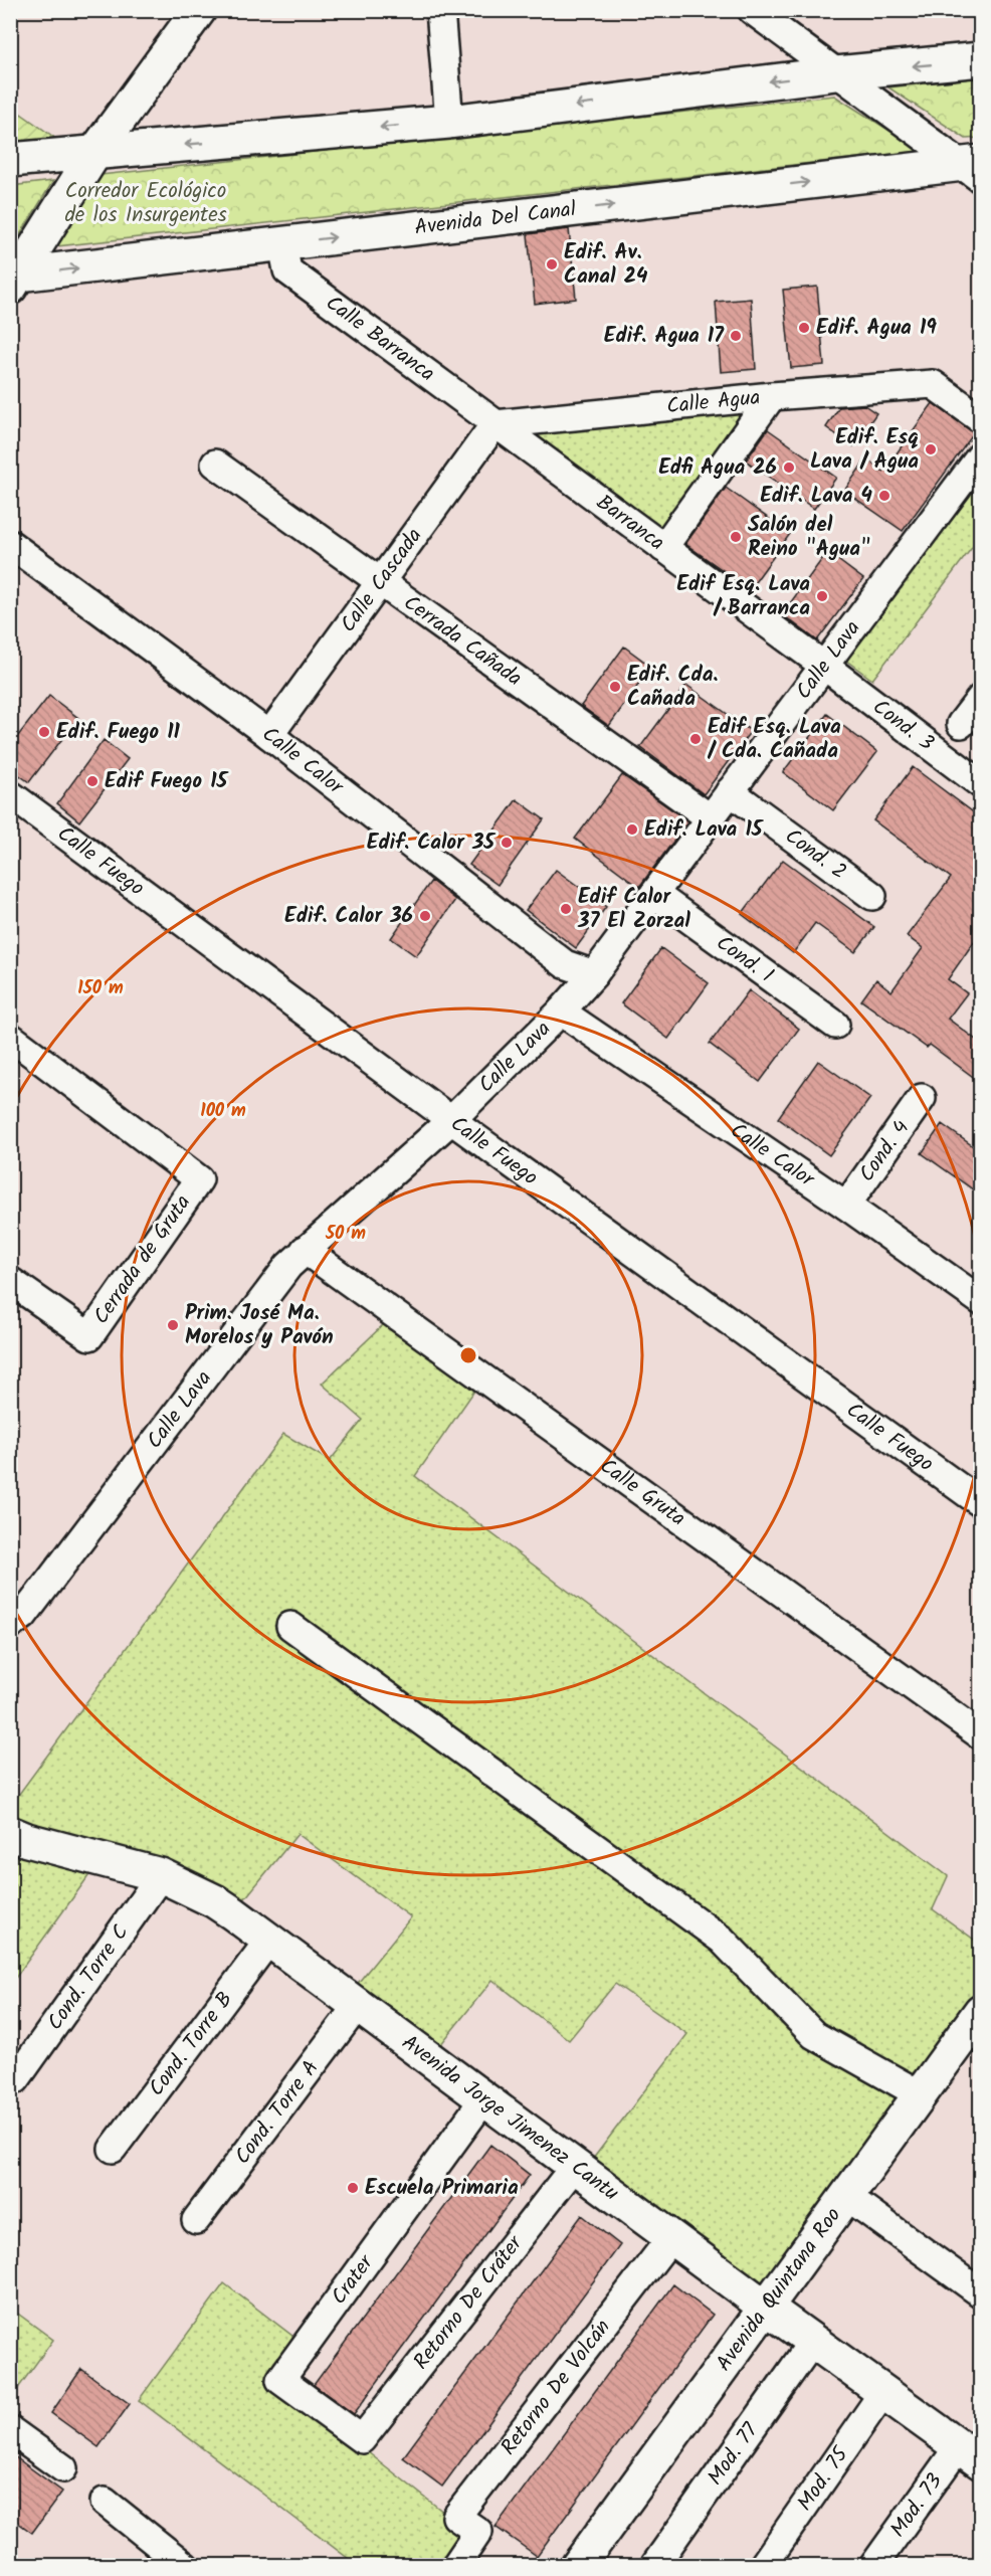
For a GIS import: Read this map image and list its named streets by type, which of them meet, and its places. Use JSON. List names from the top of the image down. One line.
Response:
{"streets":{"main road":["Avenida Del Canal","Avenida Jorge Jimenez Cantu","Avenida Quintana Roo"],"street":["Calle Barranca","Calle Agua","Barranca","Calle Cascada","Cerrada Cañada","Calle Lava","Cond. 3","Calle Calor","Cond. 2","Calle Fuego","Cond. 1","Cond. 4","Cerrada de Gruta","Calle Gruta","Cond. Torre C","Cond. Torre B","Cond. Torre A","Crater","Retorno De Cráter","Retorno De Volcán","Mod. 77","Mod. 75","Mod. 73"]},"crossings":[["Avenida Del Canal","Calle Barranca"],["Calle Barranca","Calle Agua"],["Calle Barranca","Barranca"],["Calle Barranca","Calle Cascada"],["Calle Agua","Barranca"],["Calle Agua","Calle Cascada"],["Barranca","Calle Cascada"],["Barranca","Calle Lava"],["Barranca","Cond. 3"],["Calle Cascada","Cerrada Cañada"],["Calle Cascada","Calle Calor"],["Cerrada Cañada","Calle Lava"],["Calle Lava","Cond. 3"],["Calle Lava","Calle Calor"],["Calle Lava","Cond. 2"],["Calle Lava","Calle Fuego"],["Calle Lava","Cond. 1"],["Calle Lava","Calle Gruta"],["Calle Calor","Cond. 4"],["Cond. Torre C","Avenida Jorge Jimenez Cantu"],["Cond. Torre B","Avenida Jorge Jimenez Cantu"],["Cond. Torre A","Avenida Jorge Jimenez Cantu"],["Avenida Jorge Jimenez Cantu","Crater"],["Avenida Jorge Jimenez Cantu","Avenida Quintana Roo"],["Avenida Jorge Jimenez Cantu","Retorno De Cráter"],["Avenida Jorge Jimenez Cantu","Retorno De Volcán"],["Avenida Jorge Jimenez Cantu","Mod. 77"],["Avenida Jorge Jimenez Cantu","Mod. 75"],["Avenida Jorge Jimenez Cantu","Mod. 73"],["Crater","Retorno De Cráter"]],"parks":["Corredor Ecológico de los Insurgentes"],"places":["Edif. Av. Canal 24","Edif. Agua 19","Edif. Agua 17","Edif. Esq Lava / Agua","Edfi Agua 26","Edif. Lava 4","Salón del Reino \"Agua\"","Edif Esq. Lava / Barranca","Edif. Cda. Cañada","Edif. Fuego 11","Edif Esq. Lava / Cda. Cañada","Edif Fuego 15","Edif. Lava 15","Edif. Calor 35","Edif Calor 37 El Zorzal","Edif. Calor 36","Prim. José Ma. Morelos y Pavón","Escuela Primaria"],"rings":["150 m","100 m","50 m"]}
